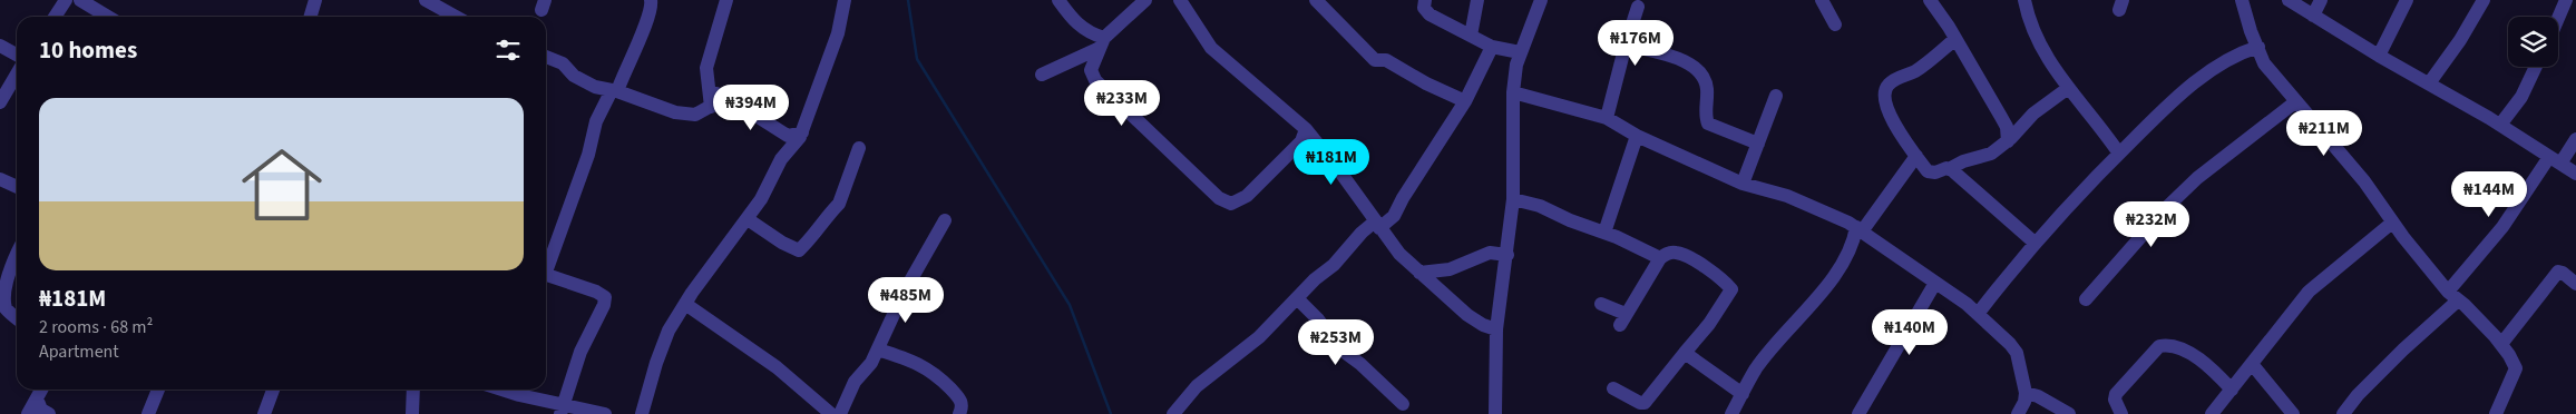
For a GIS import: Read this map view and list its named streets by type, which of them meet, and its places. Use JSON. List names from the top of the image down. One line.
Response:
{"page":{"heading":"10 homes","price":["₦176M","₦233M","₦394M","₦211M","₦181M","₦144M","₦232M","₦485M","₦140M","₦253M"],"list":[{"name":"₦181M","note":"2 rooms · 68 m² · Apartment"}]}}
